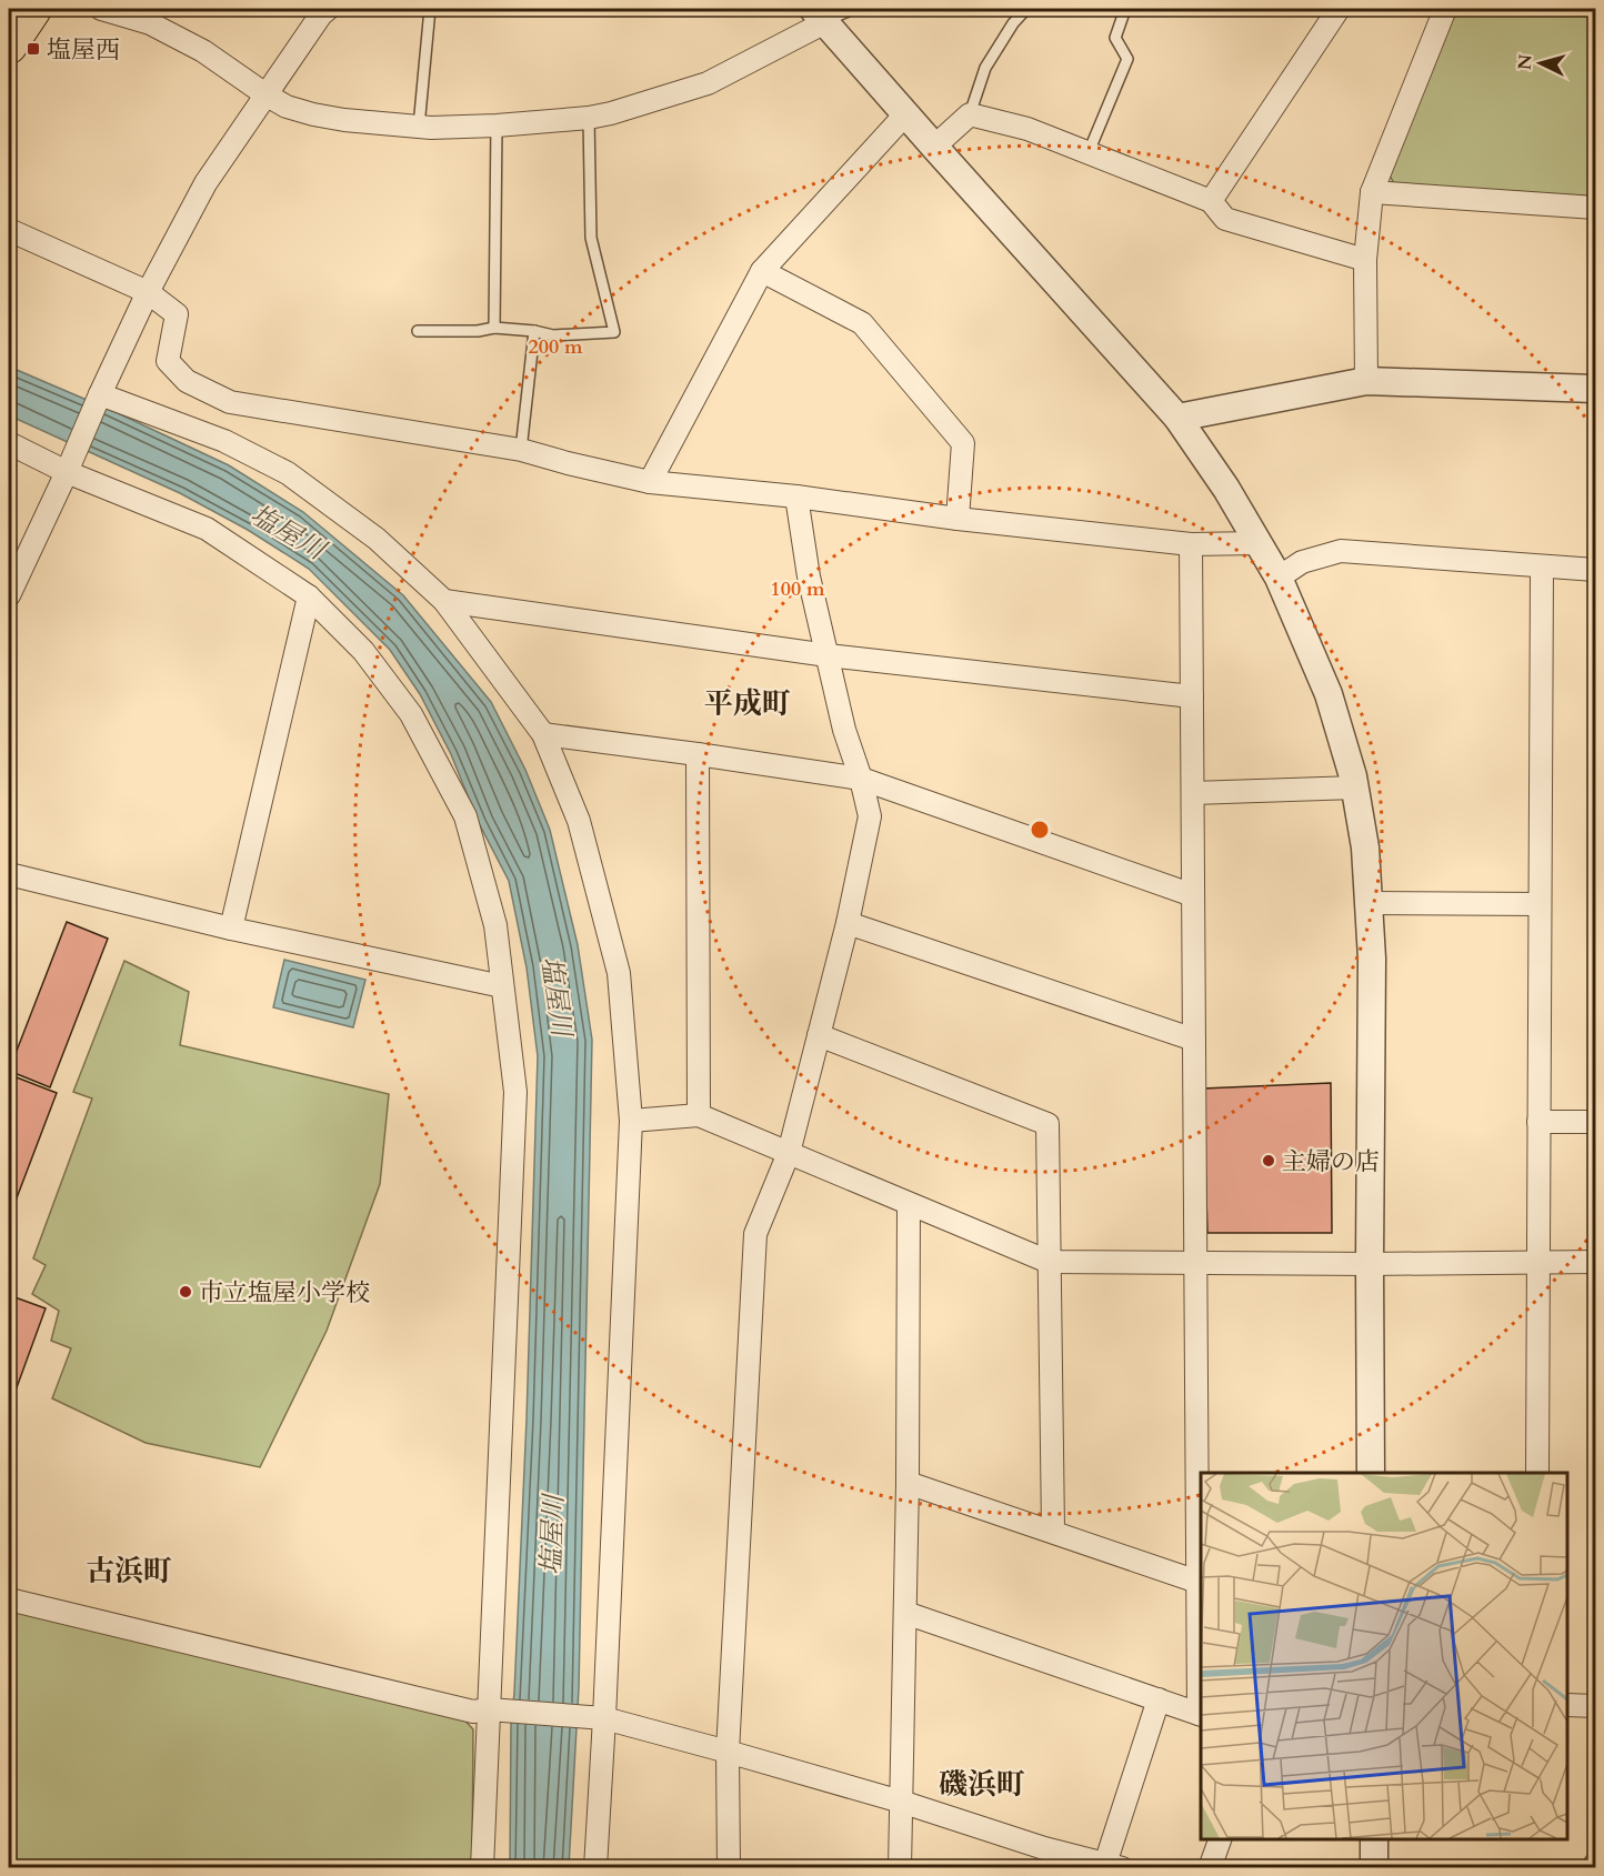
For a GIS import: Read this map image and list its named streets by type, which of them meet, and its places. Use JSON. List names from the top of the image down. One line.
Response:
{"districts":["平成町","古浜町","磯浜町"],"water":["塩屋川"],"places":{"transit":["塩屋西"],"other":["主婦の店","市立塩屋小学校"]},"north":"left","rings":["200 m","100 m"]}
